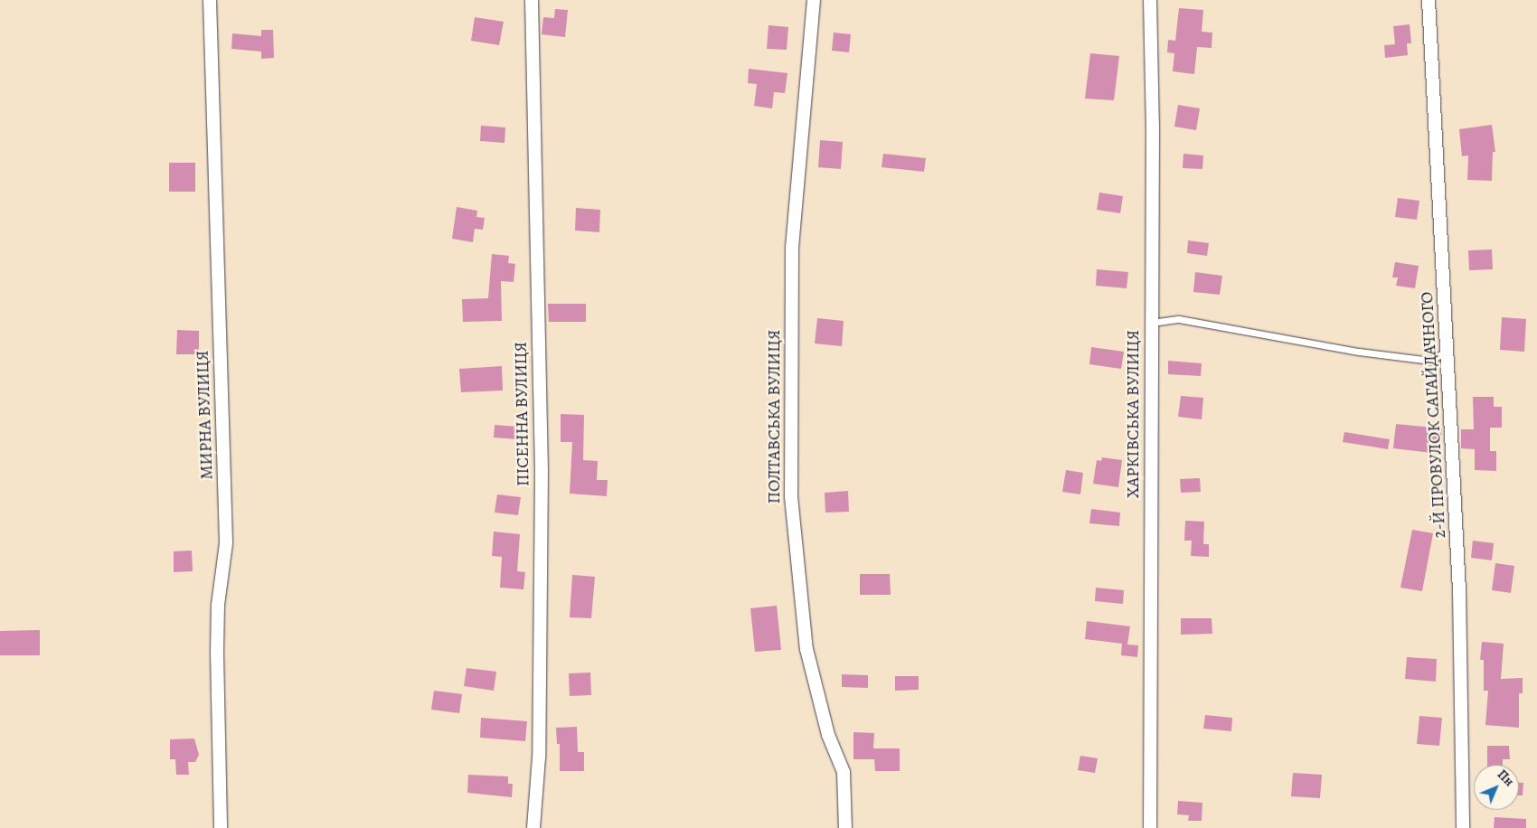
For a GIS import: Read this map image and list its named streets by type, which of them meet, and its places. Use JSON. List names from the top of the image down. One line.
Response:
{"streets":{"street":["ПІСЕННА ВУЛИЦЯ","ХАРКІВСЬКА ВУЛИЦЯ","МИРНА ВУЛИЦЯ","2-Й ПРОВУЛОК САГАЙДАЧНОГО","ПОЛТАВСЬКА ВУЛИЦЯ"]},"north":"top right"}
